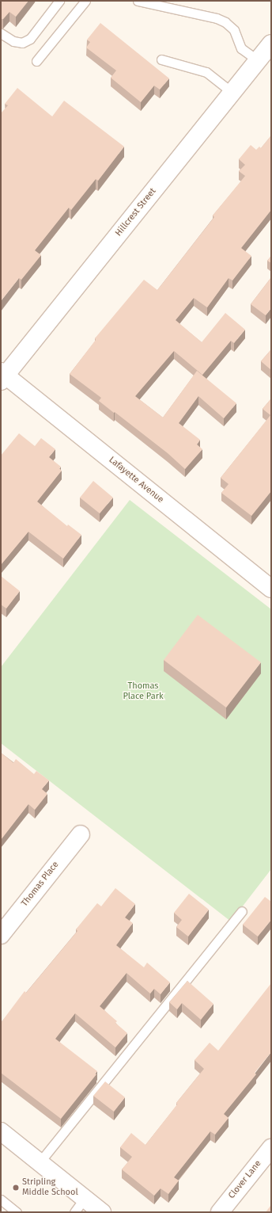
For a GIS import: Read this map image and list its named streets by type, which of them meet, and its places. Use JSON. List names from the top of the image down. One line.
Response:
{"streets":{"street":["Hillcrest Street","Lafayette Avenue","Thomas Place","Clover Lane"]},"crossings":[["Hillcrest Street","Lafayette Avenue"]],"parks":["Thomas Place Park"],"places":["Stripling Middle School"]}
